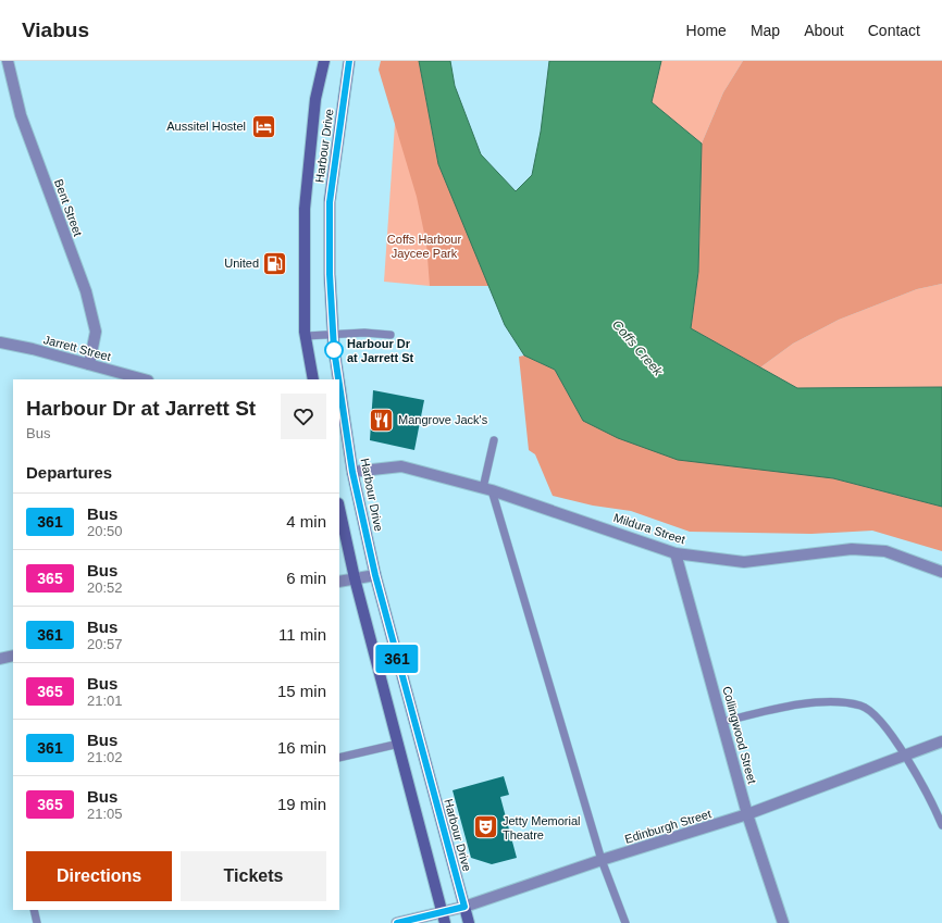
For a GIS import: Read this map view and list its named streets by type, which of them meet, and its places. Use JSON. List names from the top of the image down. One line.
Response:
{"streets":{"street":["Harbour Drive","Bent Street","Jarrett Street","Mildura Street","Collingwood Street","Edinburgh Street"]},"crossings":[["Harbour Drive","Mildura Street"],["Harbour Drive","Edinburgh Street"],["Bent Street","Jarrett Street"],["Mildura Street","Collingwood Street"],["Collingwood Street","Edinburgh Street"]],"water":["Coffs Creek"],"parks":["Coffs Harbour Jaycee Park"],"places":{"hotel":["Aussitel Hostel"],"fuel station":["United"],"other":["Harbour Dr at Jarrett St"],"restaurant":["Mangrove Jack's"],"theatre":["Jetty Memorial Theatre"]},"lines":["bus line 361"],"page":{"header":"Viabus","nav":["Home","Map","About","Contact"],"on_map":"361","heading":[["Harbour Dr at Jarrett St","Bus"],"Departures"],"list":[{"mark":"361","name":"Bus","note":"20:50","value":"4 min"},{"mark":"365","name":"Bus","note":"20:52","value":"6 min"},{"mark":"361","name":"Bus","note":"20:57","value":"11 min"},{"mark":"365","name":"Bus","note":"21:01","value":"15 min"},{"mark":"361","name":"Bus","note":"21:02","value":"16 min"},{"mark":"365","name":"Bus","note":"21:05","value":"19 min"}],"buttons":["Directions","Tickets"]}}
